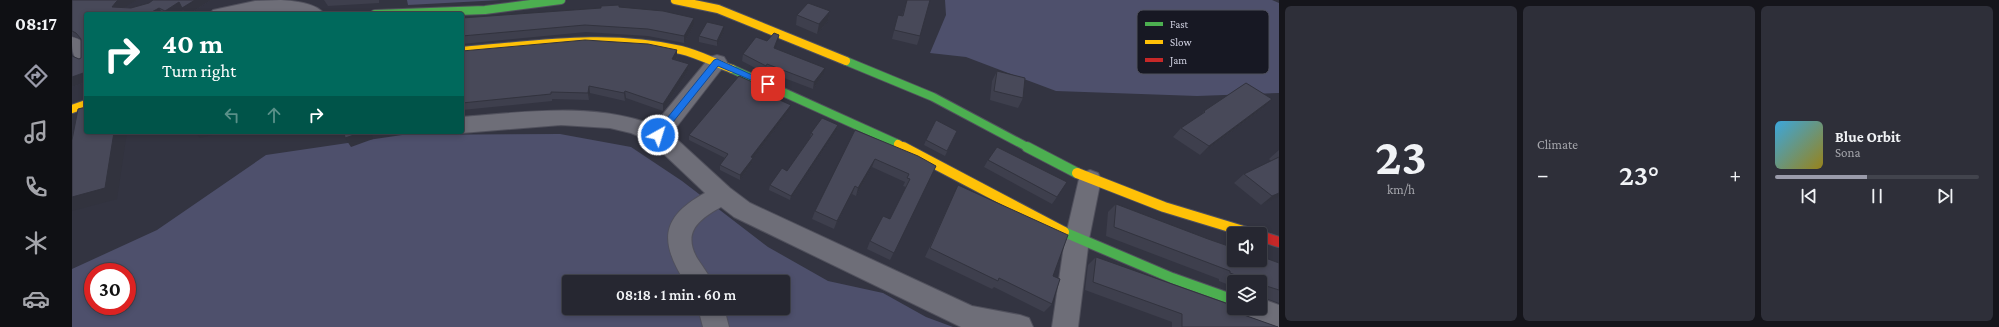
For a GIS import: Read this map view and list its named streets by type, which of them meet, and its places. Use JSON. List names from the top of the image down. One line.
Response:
{"legend":["Fast","Slow","Jam"],"page":{"tabs":"08:17","tile":[["23","km/h"],"Climate"],"turn":["40 m","Turn right"],"song":["Blue Orbit","Sona"],"heat":["−","23°","+"],"limit":"30","trip":"08:18 · 1 min · 60 m"}}
